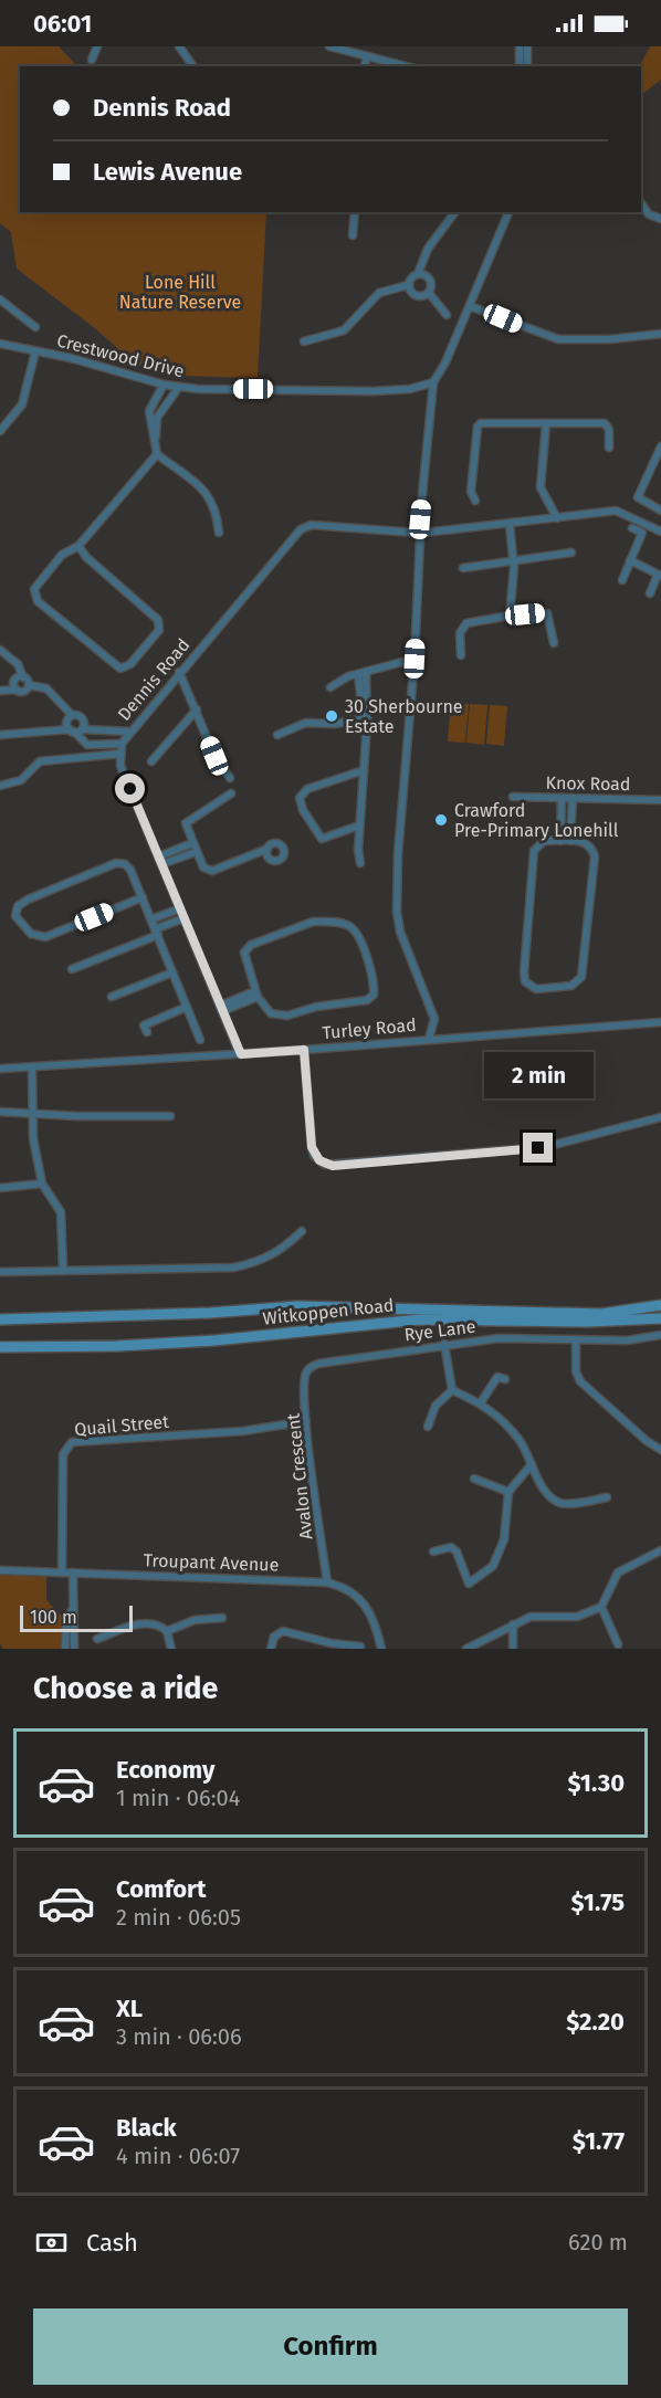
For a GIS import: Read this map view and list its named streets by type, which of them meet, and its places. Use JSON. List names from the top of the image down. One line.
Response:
{"streets":{"main road":["Witkoppen Road"],"street":["Crestwood Drive","Dennis Road","Knox Road","Turley Road","Rye Lane","Quail Street","Avalon Crescent","Troupant Avenue"]},"crossings":[["Dennis Road","Turley Road"],["Rye Lane","Avalon Crescent"],["Quail Street","Avalon Crescent"],["Quail Street","Troupant Avenue"],["Avalon Crescent","Troupant Avenue"]],"parks":["Lone Hill Nature Reserve"],"places":["30 Sherbourne Estate","Crawford Pre-Primary Lonehill"],"scale_bar":"100 m","page":{"status":"06:01","banner":["Dennis Road","Lewis Avenue"],"bubble":"2 min","scale":"100 m","heading":"Choose a ride","list":[{"name":"Economy","note":"1 min · 06:04","value":"$1.30"},{"name":"Comfort","note":"2 min · 06:05","value":"$1.75"},{"name":"XL","note":"3 min · 06:06","value":"$2.20"},{"name":"Black","note":"4 min · 06:07","value":"$1.77"}],"pay":["Cash","620 m"],"buttons":"Confirm"}}
